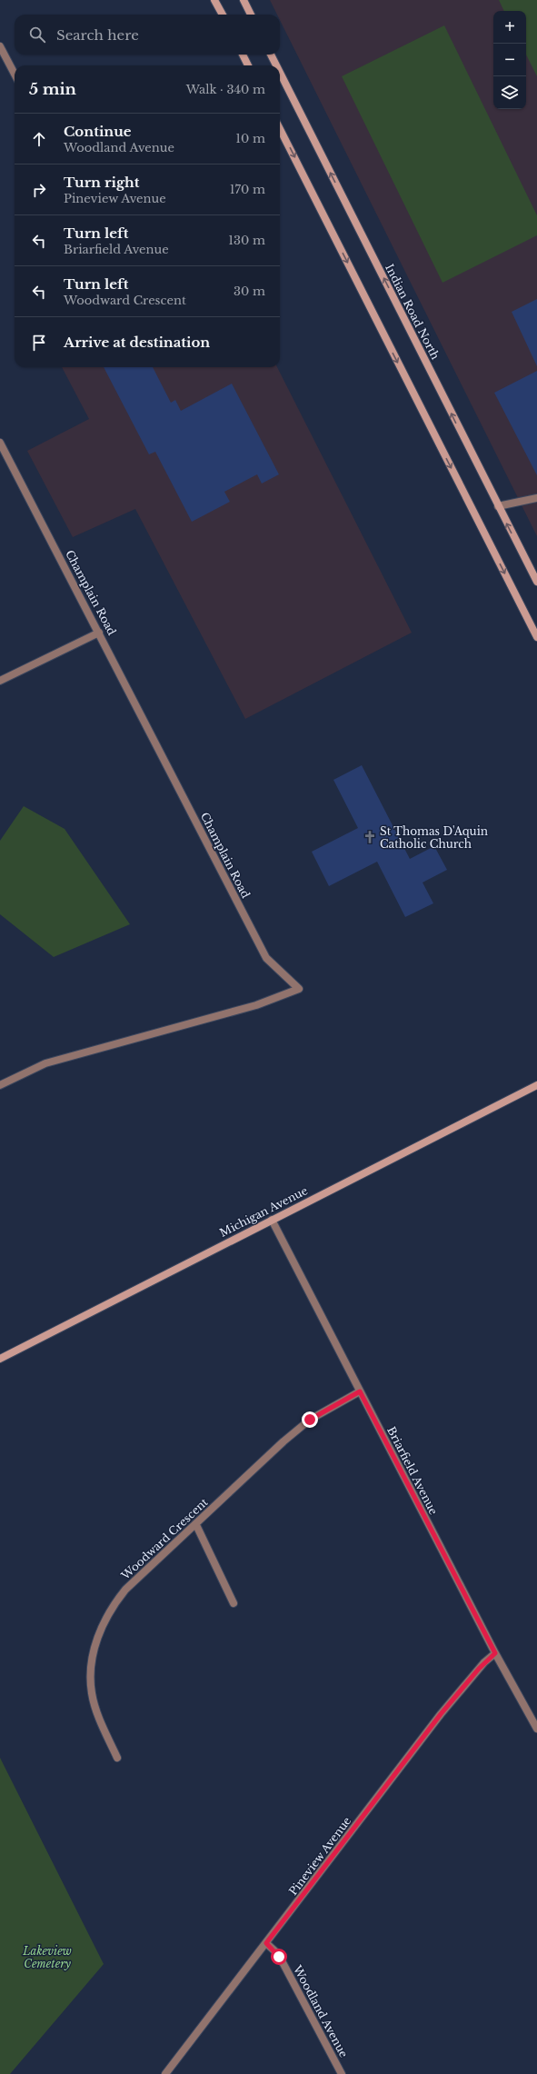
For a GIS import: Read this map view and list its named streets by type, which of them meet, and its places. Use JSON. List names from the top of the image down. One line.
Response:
{"streets":{"main road":["Indian Road North","Michigan Avenue"],"street":["Champlain Road","Briarfield Avenue","Woodward Crescent","Pineview Avenue","Woodland Avenue"]},"crossings":[["Michigan Avenue","Briarfield Avenue"],["Briarfield Avenue","Woodward Crescent"],["Briarfield Avenue","Pineview Avenue"],["Pineview Avenue","Woodland Avenue"]],"parks":["Lakeview Cemetery"],"places":{"church":["St Thomas D'Aquin Catholic Church"]},"page":{"map_buttons":["+","−"],"search":"Search here","heading":["5 min","Walk · 340 m"],"list":[["Continue","Woodland Avenue","10 m"],["Turn right","Pineview Avenue","170 m"],["Turn left","Briarfield Avenue","130 m"],["Turn left","Woodward Crescent","30 m"],"Arrive at destination"]}}
